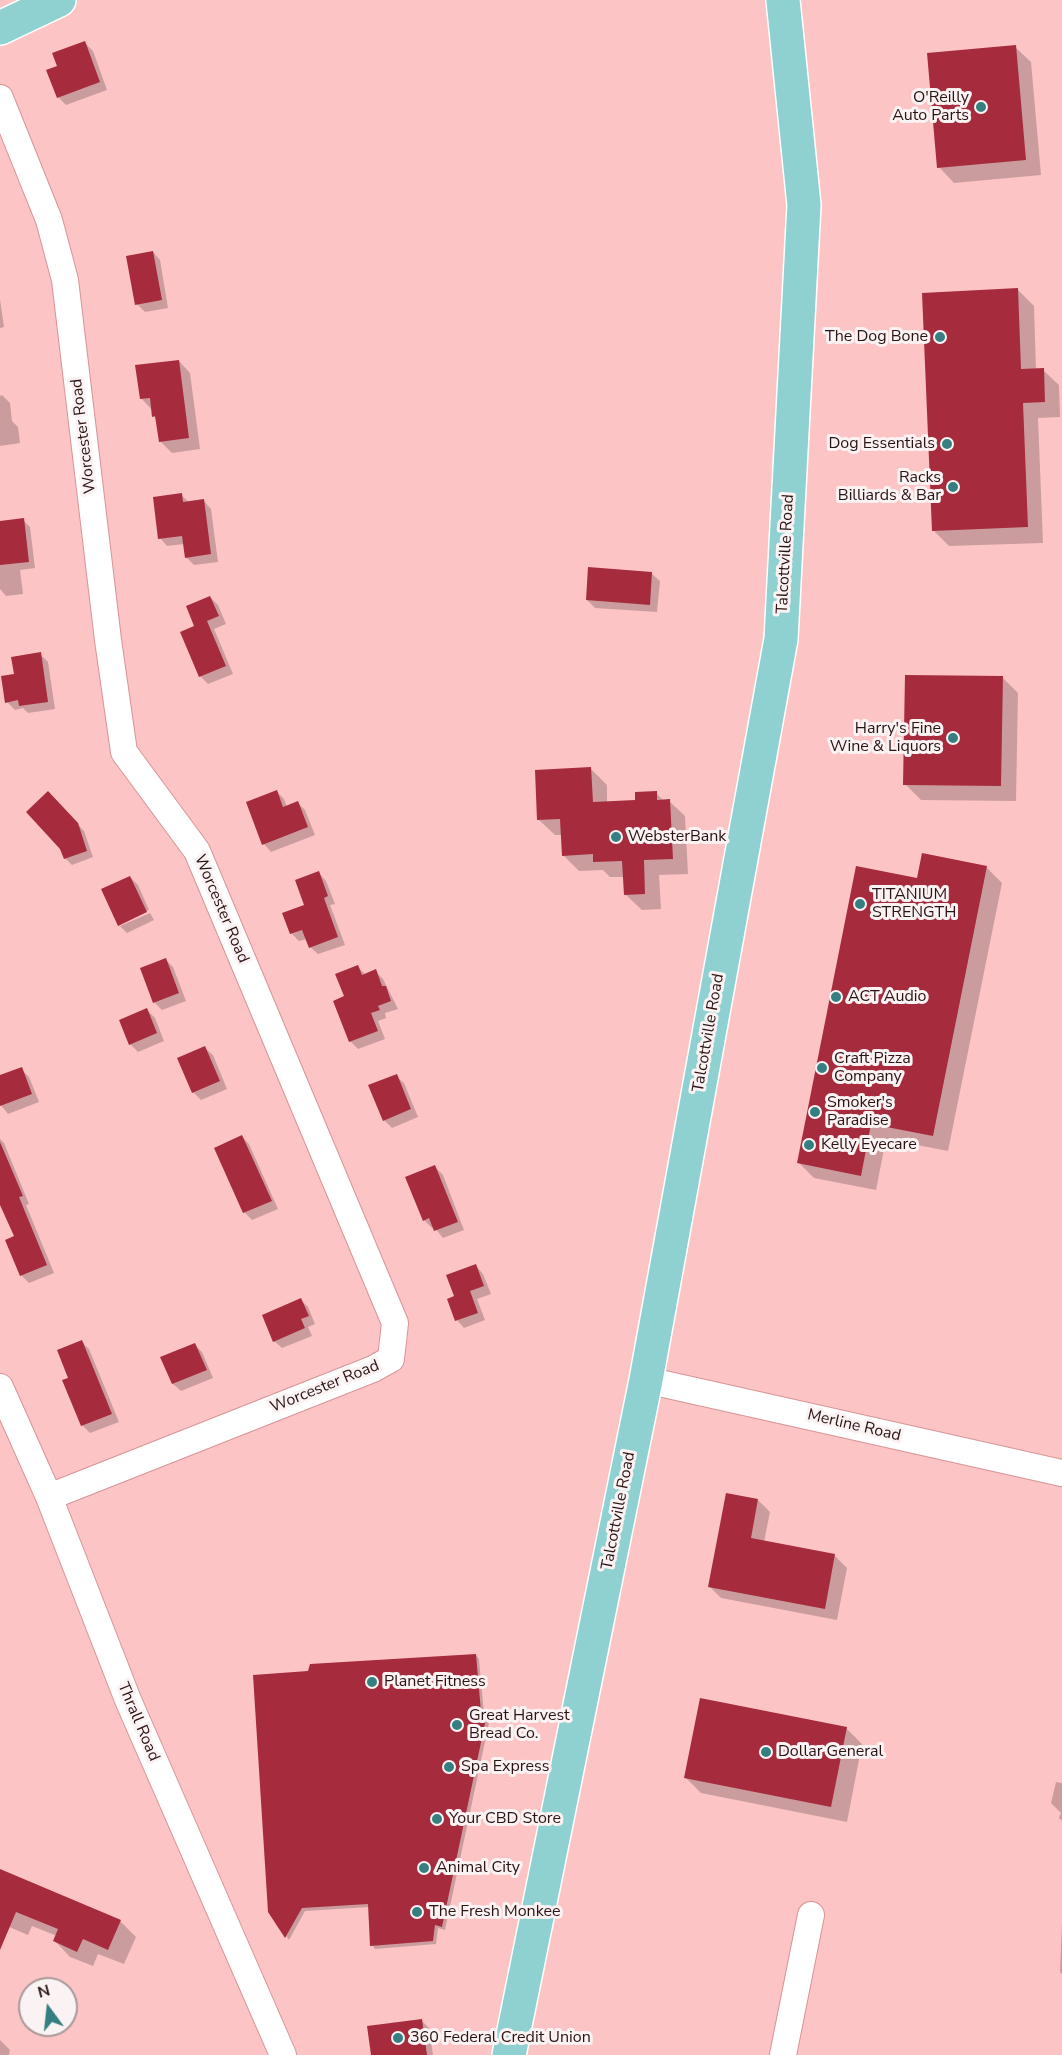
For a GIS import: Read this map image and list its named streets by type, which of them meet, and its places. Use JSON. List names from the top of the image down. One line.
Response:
{"streets":{"main road":["Talcottville Road"],"street":["Worcester Road","Merline Road","Thrall Road"]},"crossings":[["Worcester Road","Thrall Road"],["Talcottville Road","Merline Road"]],"places":["O'Reilly Auto Parts","The Dog Bone","Dog Essentials","Racks Billiards & Bar","Harry's Fine Wine & Liquors","WebsterBank","TITANIUM STRENGTH","ACT Audio","Craft Pizza Company","Smoker's Paradise","Kelly Eyecare","Planet Fitness","Great Harvest Bread Co.","Dollar General","Spa Express","Your CBD Store","Animal City","The Fresh Monkee","360 Federal Credit Union"],"north":"top"}
